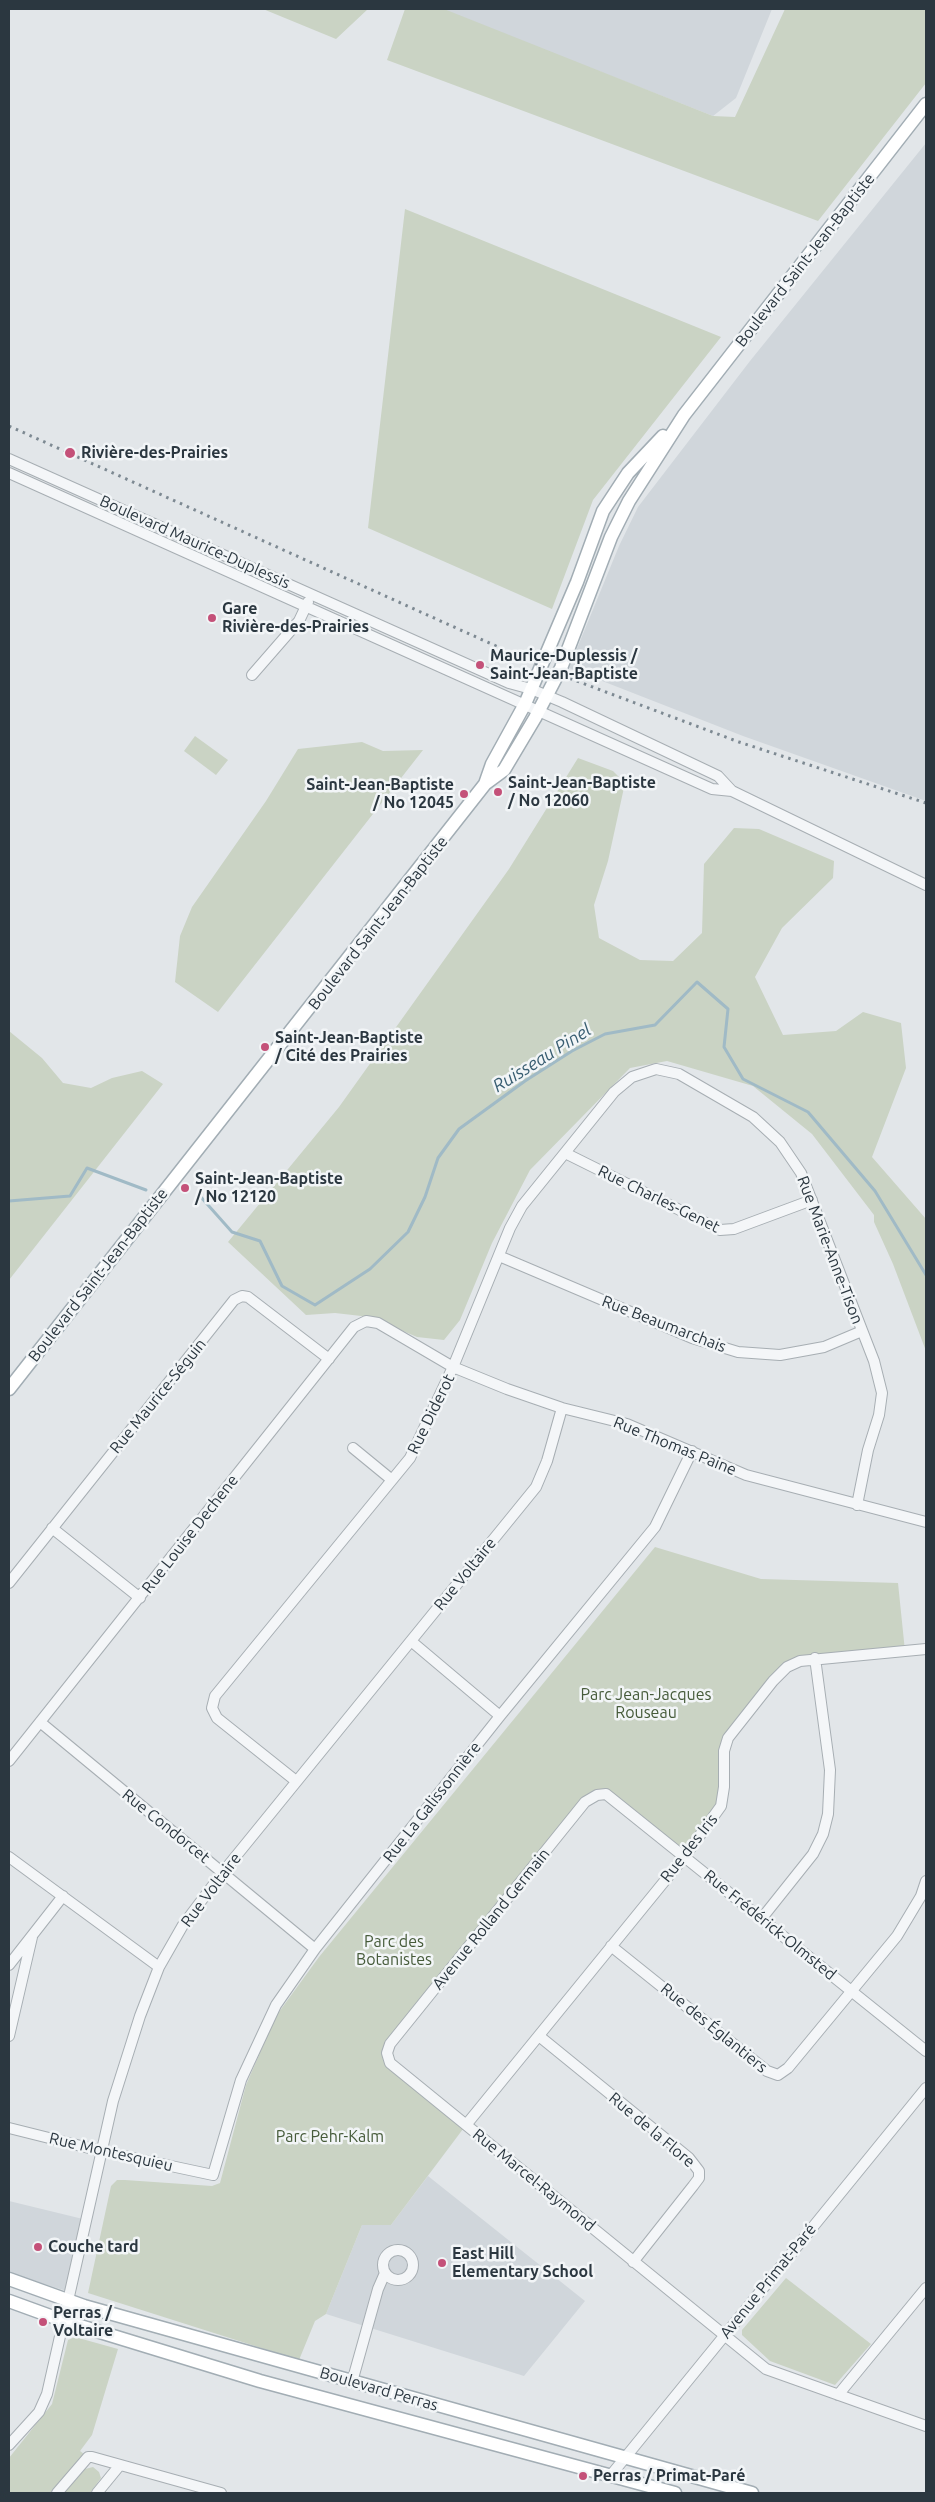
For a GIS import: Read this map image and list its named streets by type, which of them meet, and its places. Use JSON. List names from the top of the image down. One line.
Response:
{"streets":{"main road":["Boulevard Saint-Jean-Baptiste","Boulevard Perras"],"street":["Boulevard Maurice-Duplessis","Rue Charles-Genet","Rue Marie-Anne-Tison","Rue Beaumarchais","Rue Maurice-Séguin","Rue Diderot","Rue Thomas Paine","Rue Louise Dechene","Rue Voltaire","Rue La Galissonnière","Rue Condorcet","Rue des Iris","Avenue Rolland Germain","Rue Frédérick-Olmsted","Rue des Églantiers","Rue de la Flore","Rue Montesquieu","Rue Marcel-Raymond","Avenue Primat-Paré"]},"crossings":[["Boulevard Saint-Jean-Baptiste","Boulevard Maurice-Duplessis"],["Rue Charles-Genet","Rue Marie-Anne-Tison"],["Rue Charles-Genet","Rue Diderot"],["Rue Marie-Anne-Tison","Rue Beaumarchais"],["Rue Marie-Anne-Tison","Rue Diderot"],["Rue Marie-Anne-Tison","Rue Thomas Paine"],["Rue Beaumarchais","Rue Diderot"],["Rue Maurice-Séguin","Rue Louise Dechene"],["Rue Diderot","Rue Thomas Paine"],["Rue Diderot","Rue Voltaire"],["Rue Thomas Paine","Rue Louise Dechene"],["Rue Thomas Paine","Rue Voltaire"],["Rue Thomas Paine","Rue La Galissonnière"],["Rue Louise Dechene","Rue Condorcet"],["Rue Voltaire","Rue Condorcet"],["Rue Voltaire","Rue Montesquieu"],["Rue Voltaire","Boulevard Perras"],["Rue La Galissonnière","Rue Condorcet"],["Rue La Galissonnière","Rue Montesquieu"],["Rue des Iris","Rue Frédérick-Olmsted"],["Rue des Iris","Rue des Églantiers"],["Rue des Iris","Rue de la Flore"],["Rue des Iris","Rue Marcel-Raymond"],["Avenue Rolland Germain","Rue Frédérick-Olmsted"],["Avenue Rolland Germain","Rue Marcel-Raymond"],["Rue Frédérick-Olmsted","Rue des Églantiers"],["Rue de la Flore","Rue Marcel-Raymond"],["Rue Marcel-Raymond","Avenue Primat-Paré"],["Avenue Primat-Paré","Boulevard Perras"]],"water":["Ruisseau Pinel"],"parks":["Parc Jean-Jacques Rouseau","Parc des Botanistes","Parc Pehr-Kalm"],"places":["Rivière-des-Prairies","Gare Rivière-des-Prairies","Maurice-Duplessis / Saint-Jean-Baptiste","Saint-Jean-Baptiste / No 12060","Saint-Jean-Baptiste / No 12045","Saint-Jean-Baptiste / Cité des Prairies","Saint-Jean-Baptiste / No 12120","Couche tard","East Hill Elementary School","Perras / Voltaire","Perras / Primat-Paré"]}
